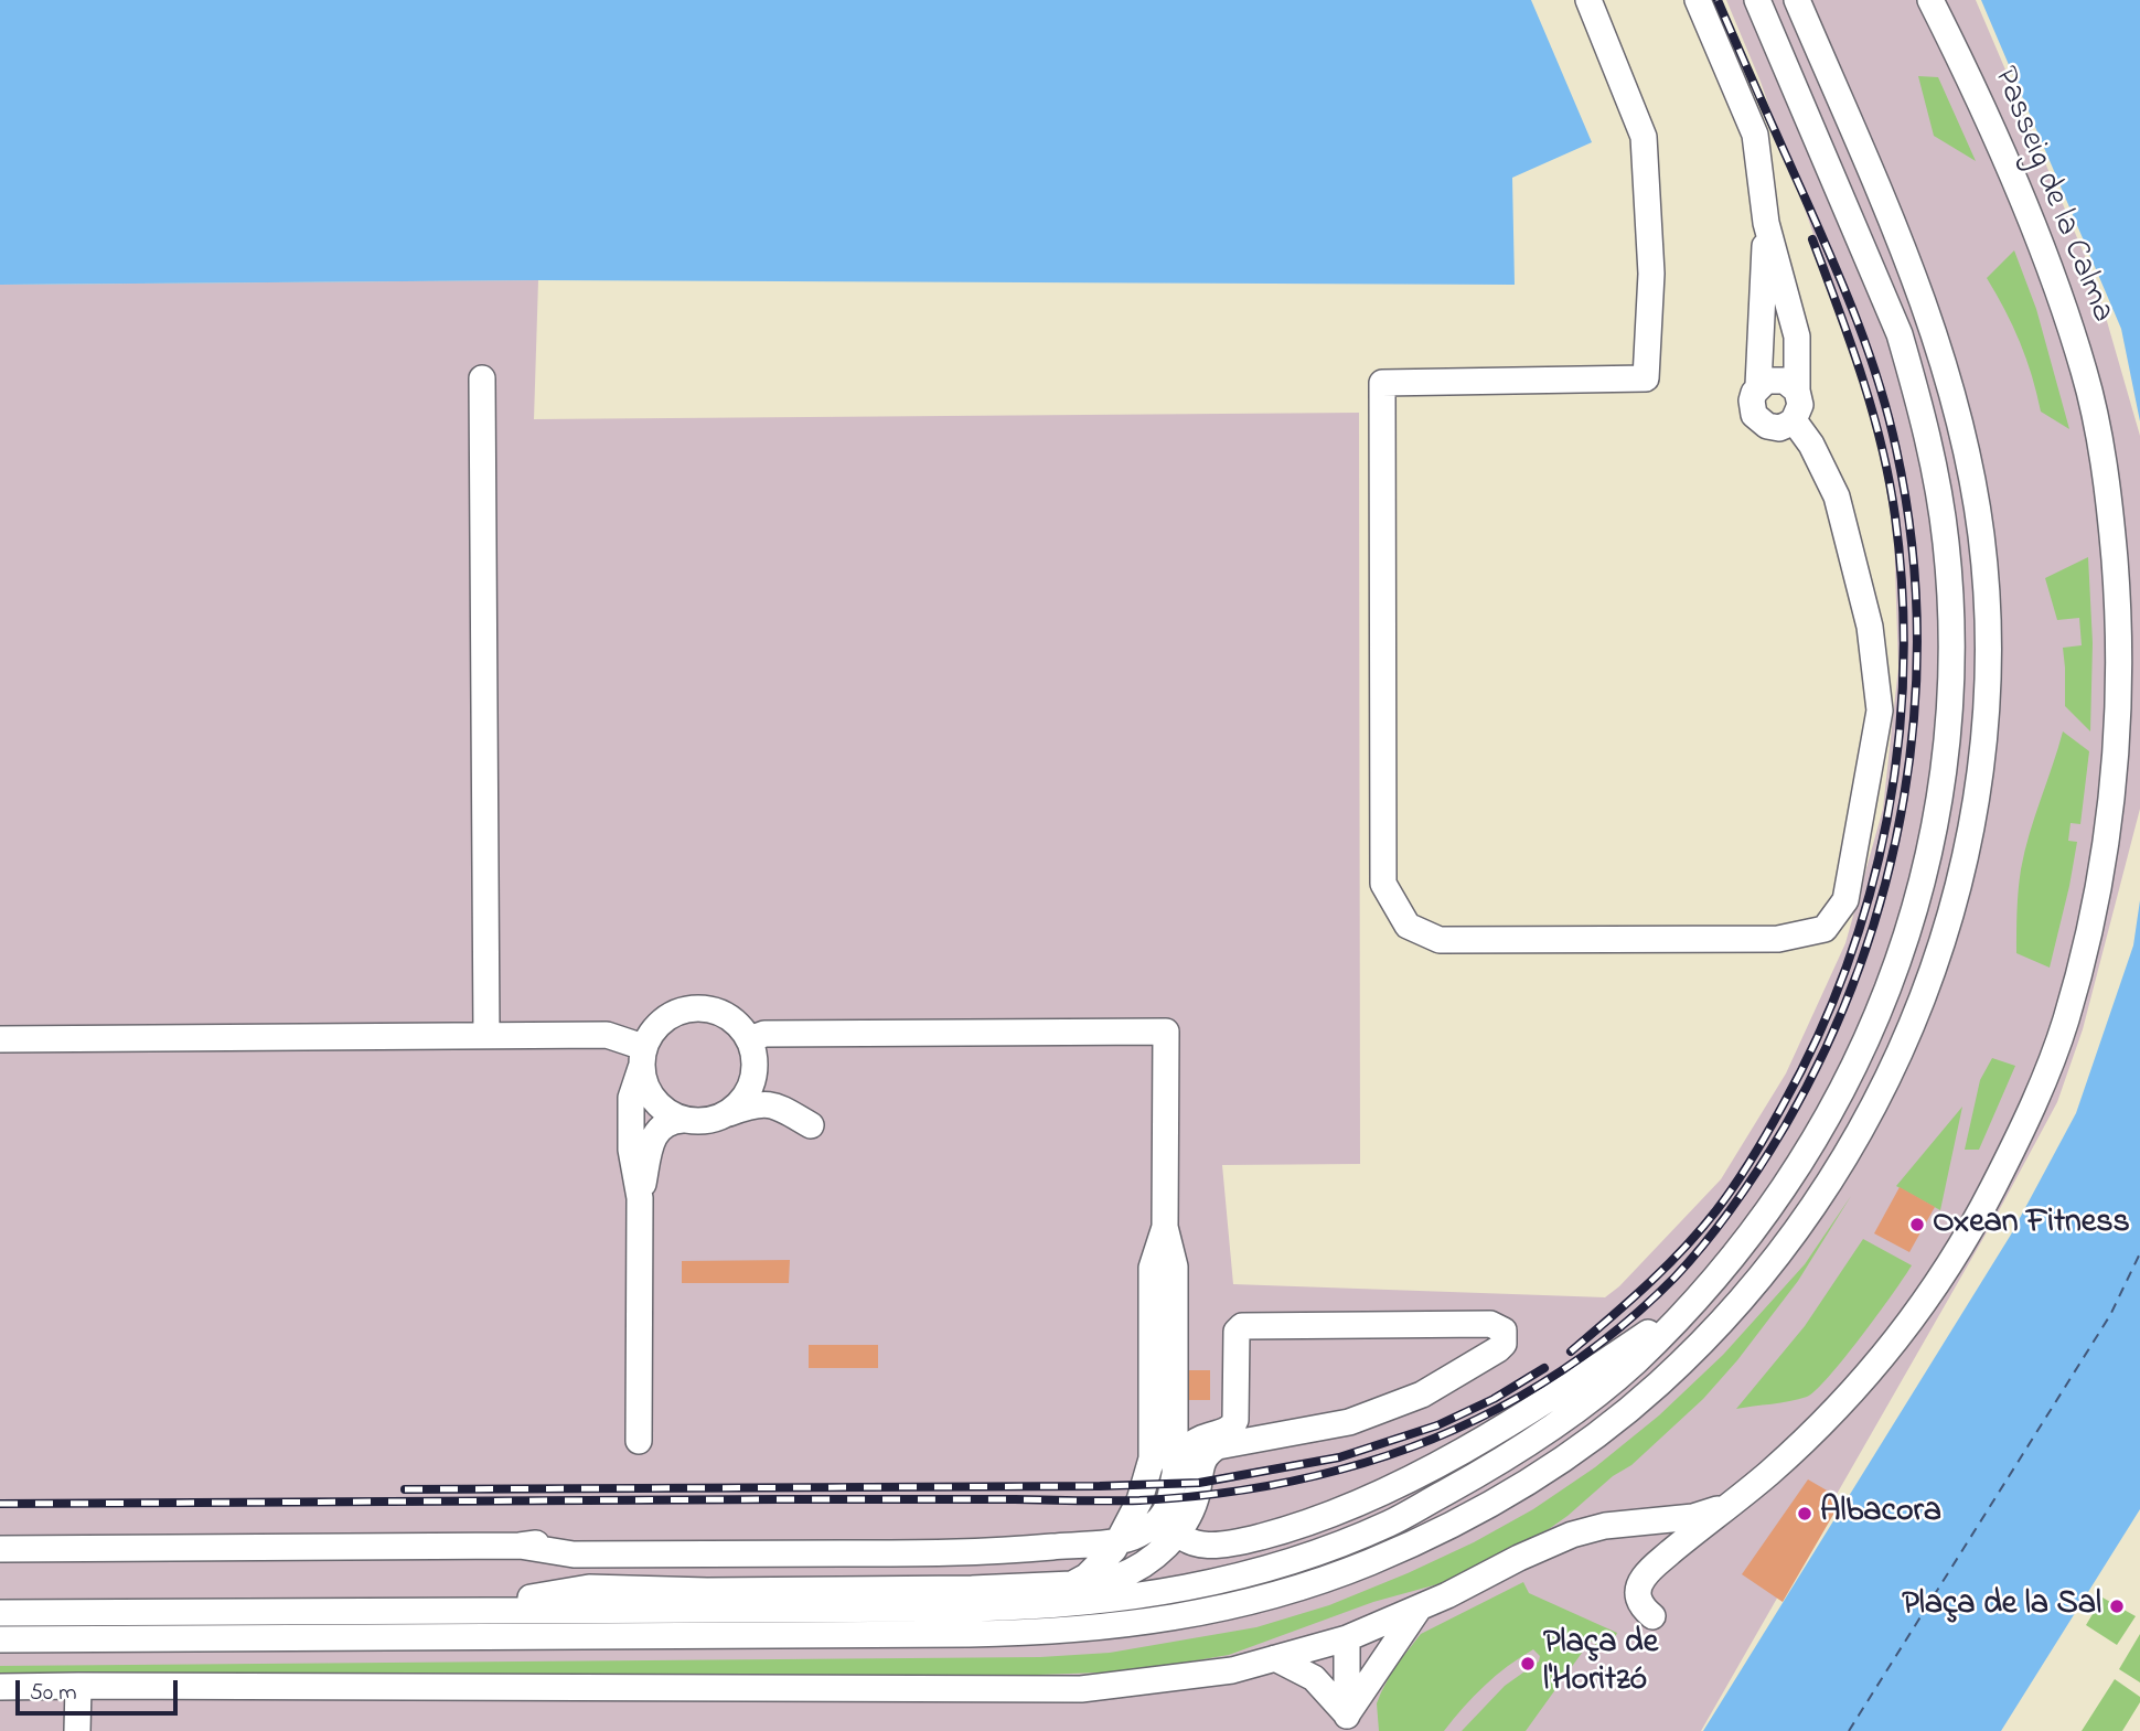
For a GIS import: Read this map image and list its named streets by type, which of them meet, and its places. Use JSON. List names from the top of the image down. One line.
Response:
{"streets":{"street":["Passeig de la Calma"]},"places":["Oxean Fitness","Albacora","Plaça de la Sal","Plaça de l'Horitzó"],"scale_bar":"50 m"}
